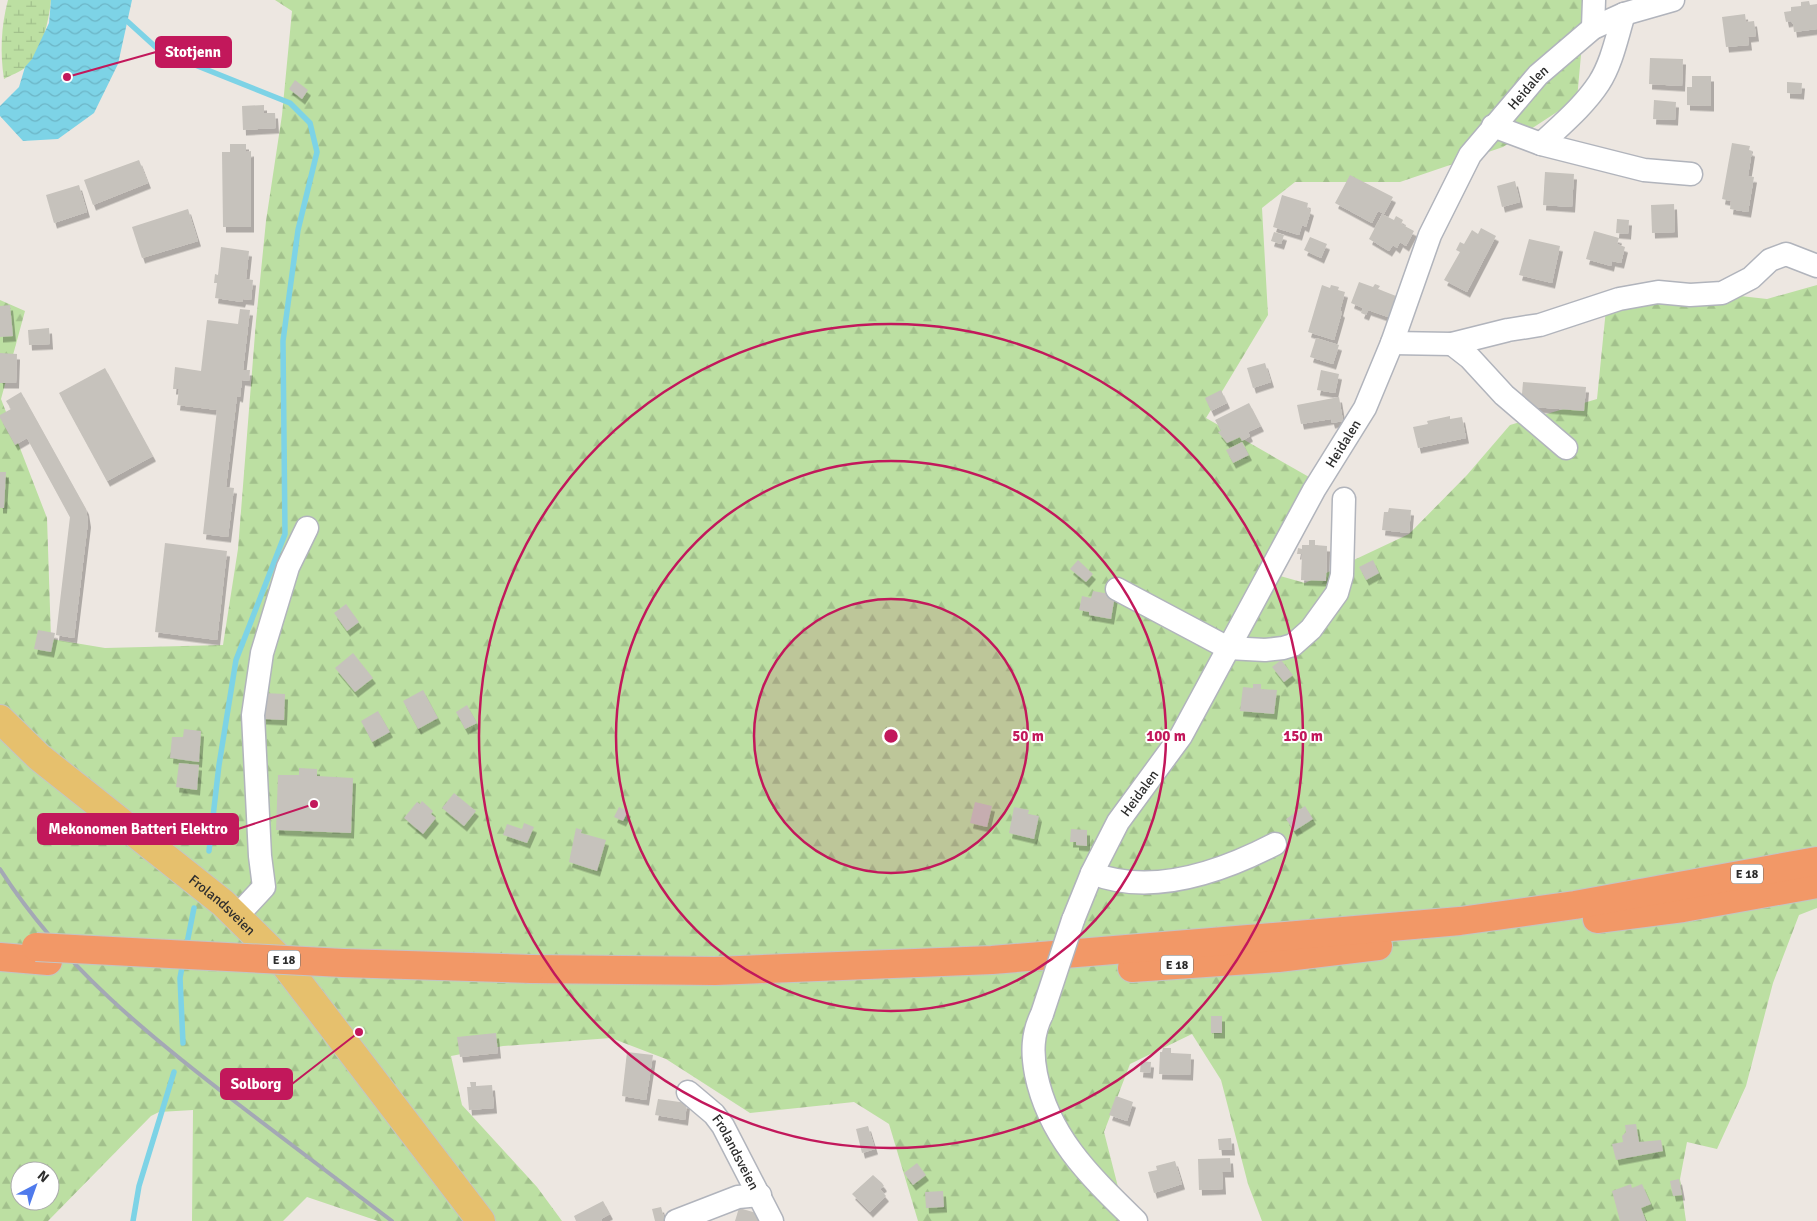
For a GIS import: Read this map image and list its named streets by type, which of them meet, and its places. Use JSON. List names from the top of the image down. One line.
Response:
{"streets":{"highway":["E 18"],"main road":["Frolandsveien"],"street":["Heidalen"]},"places":["Stotjenn","Mekonomen Batteri Elektro","Solborg"],"north":"top right","rings":["50 m","100 m","150 m"]}
